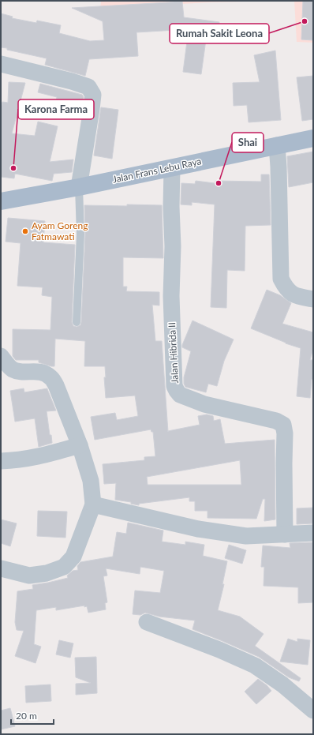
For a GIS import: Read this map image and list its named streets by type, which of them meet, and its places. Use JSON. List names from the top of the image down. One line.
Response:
{"streets":{"main road":["Jalan Frans Lebu Raya"],"street":["Jalan Hibrida II"]},"crossings":[["Jalan Frans Lebu Raya","Jalan Hibrida II"]],"places":["Rumah Sakit Leona","Karona Farma","Shai","Ayam Goreng Fatmawati"],"scale_bar":"20 m"}
